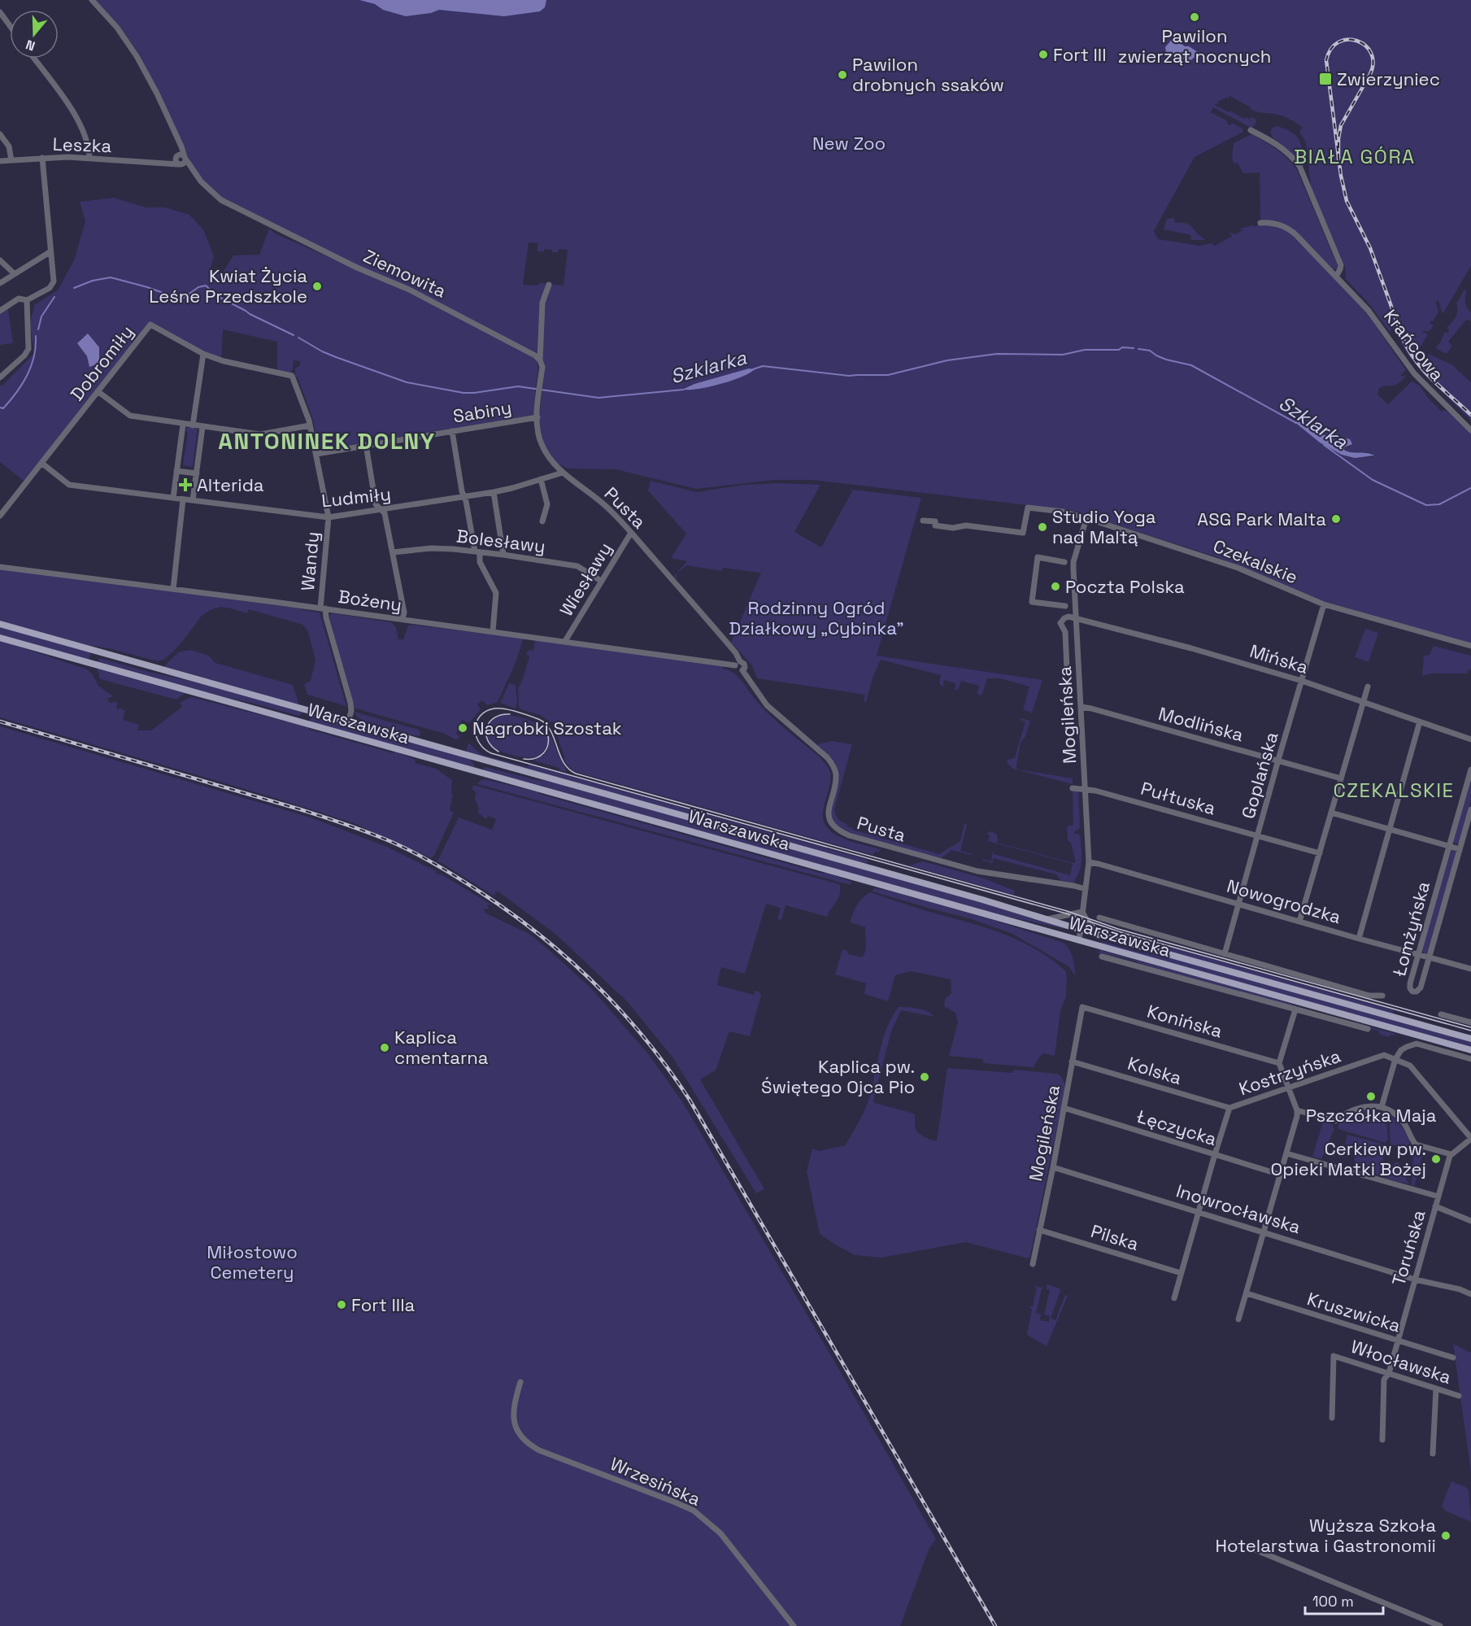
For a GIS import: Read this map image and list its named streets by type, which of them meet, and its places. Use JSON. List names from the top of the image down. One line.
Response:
{"streets":{"main road":["Warszawska"],"street":["Leszka","Ziemowita","Krańcowa","Dobromiły","Sabiny","Ludmiły","Pusta","Bolesławy","Wandy","Czekalskie","Wiesławy","Bożeny","Mińska","Mogileńska","Modlińska","Goplańska","Pułtuska","Nowogrodzka","Łomżyńska","Konińska","Kolska","Kostrzyńska","Łęczycka","Inowrocławska","Pilska","Toruńska","Kruszwicka","Włocławska","Wrzesińska"]},"crossings":[["Leszka","Ziemowita"],["Ziemowita","Pusta"],["Dobromiły","Ludmiły"],["Dobromiły","Wandy"],["Sabiny","Pusta"],["Sabiny","Wandy"],["Ludmiły","Pusta"],["Ludmiły","Wandy"],["Pusta","Wiesławy"],["Pusta","Bożeny"],["Pusta","Mogileńska"],["Bolesławy","Wiesławy"],["Wandy","Bożeny"],["Wandy","Warszawska"],["Czekalskie","Mogileńska"],["Czekalskie","Goplańska"],["Wiesławy","Bożeny"],["Mińska","Mogileńska"],["Mińska","Goplańska"],["Mogileńska","Warszawska"],["Mogileńska","Modlińska"],["Mogileńska","Pułtuska"],["Mogileńska","Nowogrodzka"],["Mogileńska","Konińska"],["Mogileńska","Kolska"],["Mogileńska","Łęczycka"],["Mogileńska","Inowrocławska"],["Mogileńska","Pilska"],["Warszawska","Goplańska"],["Modlińska","Goplańska"],["Goplańska","Pułtuska"],["Goplańska","Nowogrodzka"],["Nowogrodzka","Łomżyńska"],["Kolska","Kostrzyńska"],["Kostrzyńska","Łęczycka"],["Kostrzyńska","Inowrocławska"],["Kostrzyńska","Pilska"],["Inowrocławska","Toruńska"],["Toruńska","Kruszwicka"],["Toruńska","Włocławska"]],"districts":["BIAŁA GÓRA","ANTONINEK DOLNY","CZEKALSKIE"],"water":["Szklarka"],"parks":["New Zoo","Rodzinny Ogród Działkowy „Cybinka”","Miłostowo Cemetery"],"places":{"other":["Pawilon zwierząt nocnych","Fort III","Pawilon drobnych ssaków","Kwiat Życia Leśne Przedszkole","ASG Park Malta","Studio Yoga nad Maltą","Poczta Polska","Nagrobki Szostak","Kaplica cmentarna","Kaplica pw. Świętego Ojca Pio","Pszczółka Maja","Cerkiew pw. Opieki Matki Bożej","Fort IIIa","Wyższa Szkoła Hotelarstwa i Gastronomii"],"transit":["Zwierzyniec"],"health":["Alterida"]},"scale_bar":"100 m","north":"bottom"}
